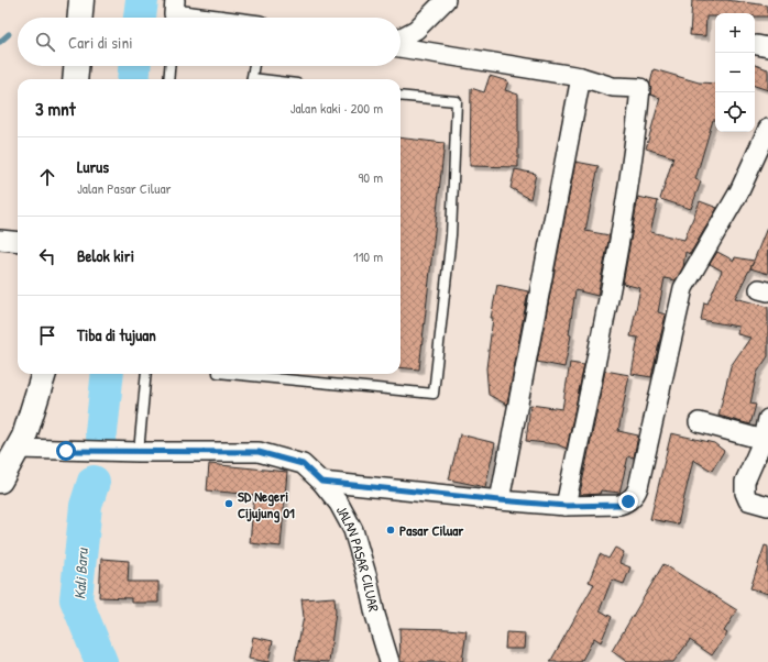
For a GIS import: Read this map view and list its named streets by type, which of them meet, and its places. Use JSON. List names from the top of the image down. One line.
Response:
{"streets":{"street":["JALAN PASAR CILUAR"]},"water":["Kali Baru"],"places":["SD Negeri Cijujung 01","Pasar Ciluar"],"page":{"map_buttons":["+","−"],"search":"Cari di sini","heading":["3 mnt","Jalan kaki · 200 m"],"list":[["Lurus","Jalan Pasar Ciluar","90 m"],["Belok kiri","110 m"],"Tiba di tujuan"]}}
